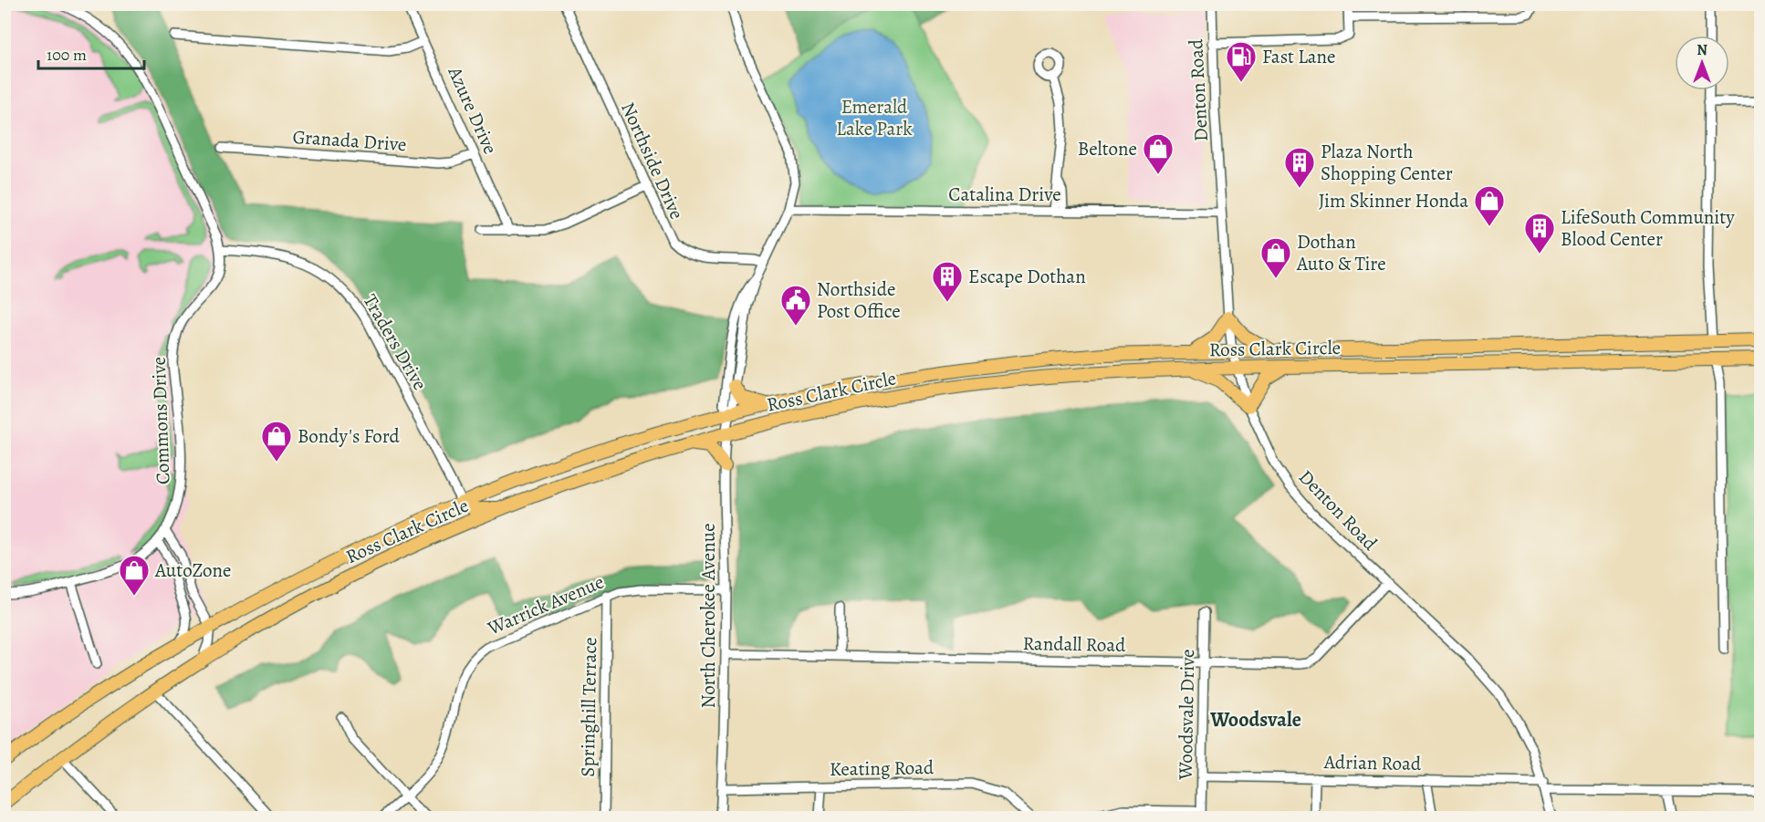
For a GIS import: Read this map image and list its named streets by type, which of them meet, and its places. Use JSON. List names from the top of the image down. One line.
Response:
{"streets":{"highway":["Ross Clark Circle"],"street":["Denton Road","Azure Drive","Granada Drive","Northside Drive","Catalina Drive","Traders Drive","Commons Drive","Warrick Avenue","North Cherokee Avenue","Randall Road","Springhill Terrace","Woodsvale Drive","Adrian Road","Keating Road"]},"crossings":[["Denton Road","Catalina Drive"],["Denton Road","Ross Clark Circle"],["Denton Road","Randall Road"],["Denton Road","Adrian Road"],["Azure Drive","Granada Drive"],["Northside Drive","North Cherokee Avenue"],["Catalina Drive","North Cherokee Avenue"],["Traders Drive","Ross Clark Circle"],["Traders Drive","Commons Drive"],["Ross Clark Circle","North Cherokee Avenue"],["Warrick Avenue","North Cherokee Avenue"],["Warrick Avenue","Springhill Terrace"],["North Cherokee Avenue","Randall Road"],["North Cherokee Avenue","Keating Road"],["Randall Road","Woodsvale Drive"],["Woodsvale Drive","Adrian Road"]],"districts":["Woodsvale"],"parks":["Emerald Lake Park"],"places":{"fuel station":["Fast Lane"],"shop":["Beltone","Jim Skinner Honda","Dothan Auto & Tire","Bondy's Ford","AutoZone"],"building":["Plaza North Shopping Center","LifeSouth Community Blood Center","Escape Dothan"],"public building":["Northside Post Office"]},"scale_bar":"100 m","north":"top"}
